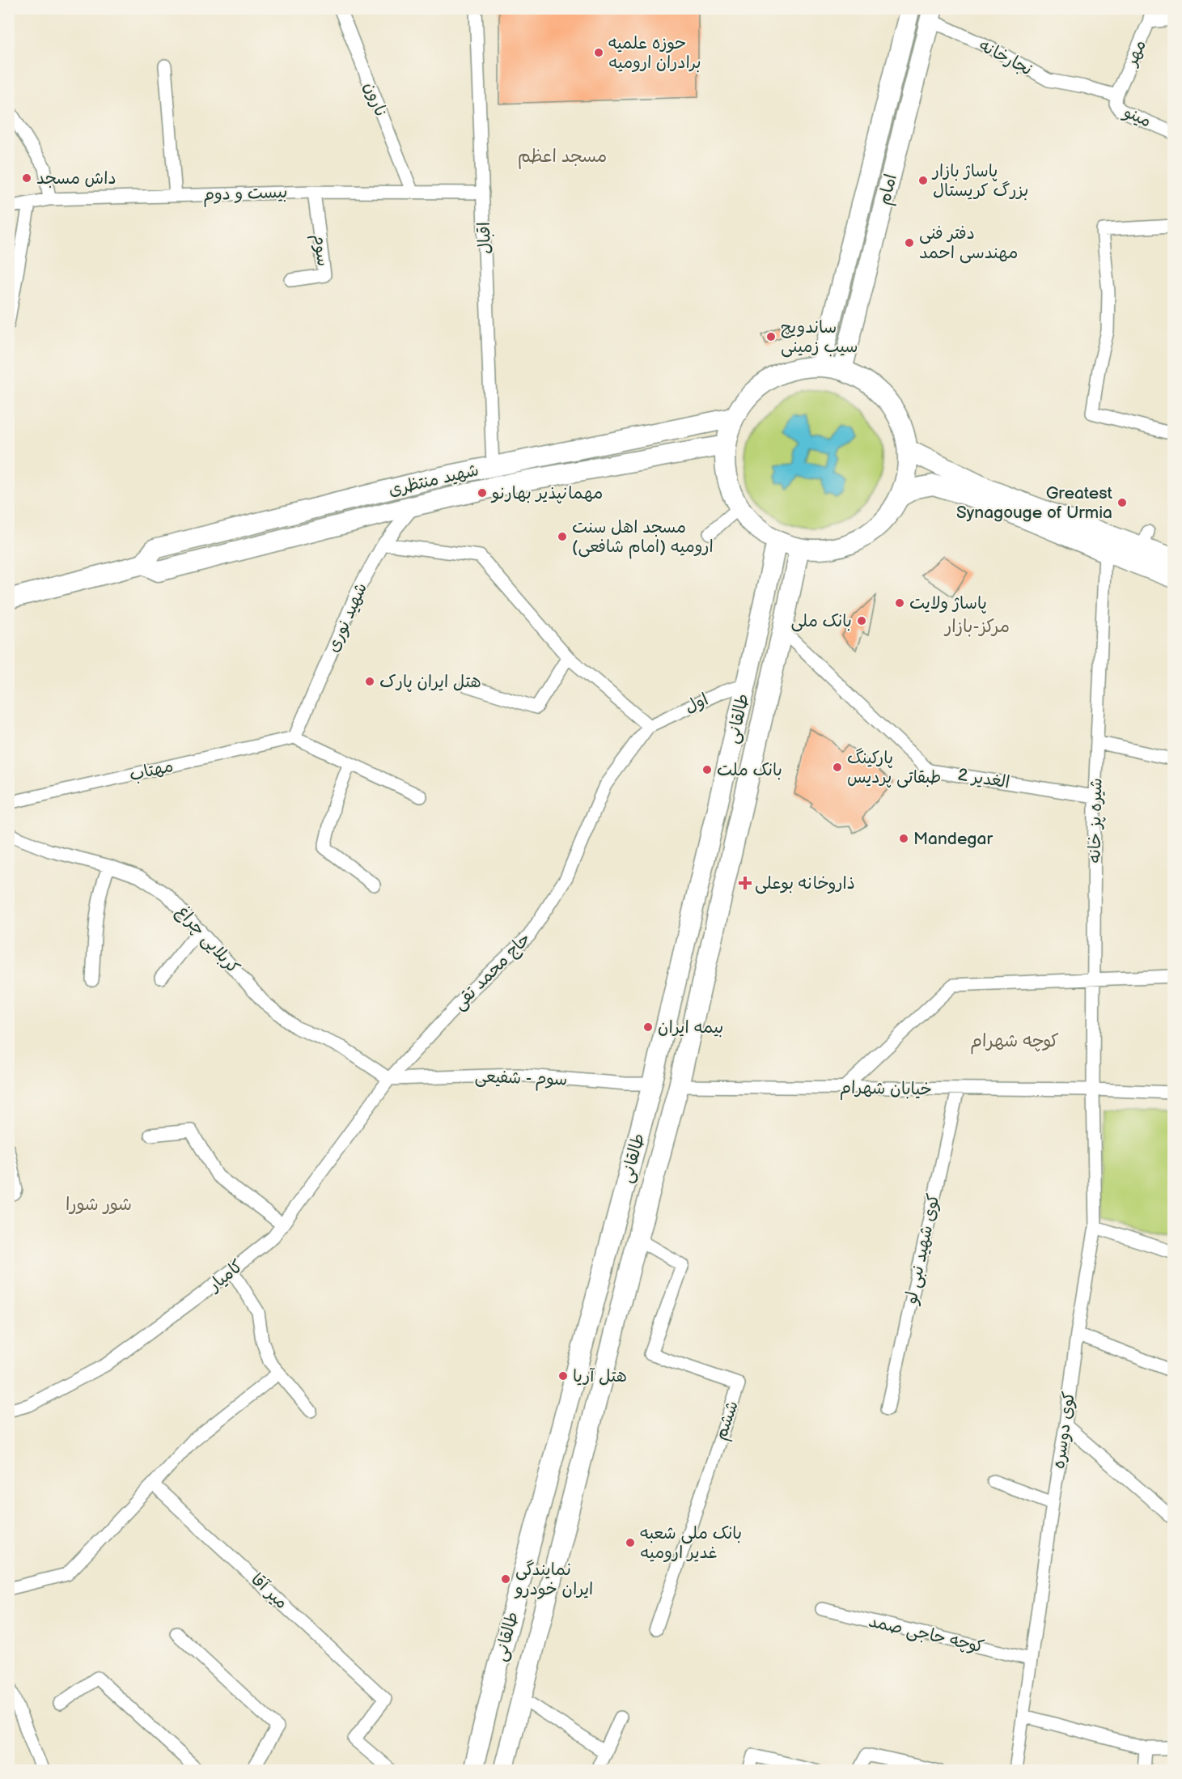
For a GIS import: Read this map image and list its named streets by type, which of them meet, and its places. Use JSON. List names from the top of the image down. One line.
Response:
{"streets":{"main road":["امام","شهید منتظری","طالقانی"],"street":["مهر","نجارخانه","نارون","مینو","بیست و دوم","اقبال","سوم","شهید نوری","اول","مهتاب","2 الغدیر","شیره پز خانه","کربلایی چراغ","حاج محمد تقی","سوم - شفیعی","خیابان شهرام","کوی شهید نبی لو","کامیار","ششم","کوی دوسره","میر آقا","کوچه حاجی صمد"]},"crossings":[["مهر","مینو"],["نجارخانه","مینو"],["نجارخانه","امام"],["نارون","بیست و دوم"],["بیست و دوم","اقبال"],["بیست و دوم","سوم"],["اقبال","شهید منتظری"],["شهید منتظری","شهید نوری"],["شهید نوری","مهتاب"],["اول","طالقانی"],["اول","حاج محمد تقی"],["طالقانی","2 الغدیر"],["طالقانی","سوم - شفیعی"],["طالقانی","خیابان شهرام"],["طالقانی","ششم"],["2 الغدیر","شیره پز خانه"],["شیره پز خانه","خیابان شهرام"],["شیره پز خانه","کوی دوسره"],["کربلایی چراغ","حاج محمد تقی"],["کربلایی چراغ","سوم - شفیعی"],["کربلایی چراغ","کامیار"],["حاج محمد تقی","سوم - شفیعی"],["حاج محمد تقی","کامیار"],["سوم - شفیعی","کامیار"],["خیابان شهرام","کوی شهید نبی لو"],["خیابان شهرام","کوی دوسره"],["کوی دوسره","کوچه حاجی صمد"]],"districts":["مسجد اعظم","مرکز-بازار","کوچه شهرام","شور شورا"],"places":{"other":["حوزه علمیه برادران ارومیه","داش مسجد","پاساژ بازار بزرگ کریستال","دفتر فنی مهندسی احمد","ساندویچ سیب زمینی","مهمانپذیر بهارنو","Greatest Synagouge of Urmia","مسجد اهل سنت ارومیه (امام شافعی)","پاساژ ولایت","بانک ملی","هتل ایران پارک","پارکینگ طبقاتی پردیس","بانک ملت","Mandegar","بیمه ایران","هتل آریا","بانک ملی شعبه غدیر ارومیه","نمایندگی ایران خودرو"],"health":["ذاروخانه بوعلی"]}}
